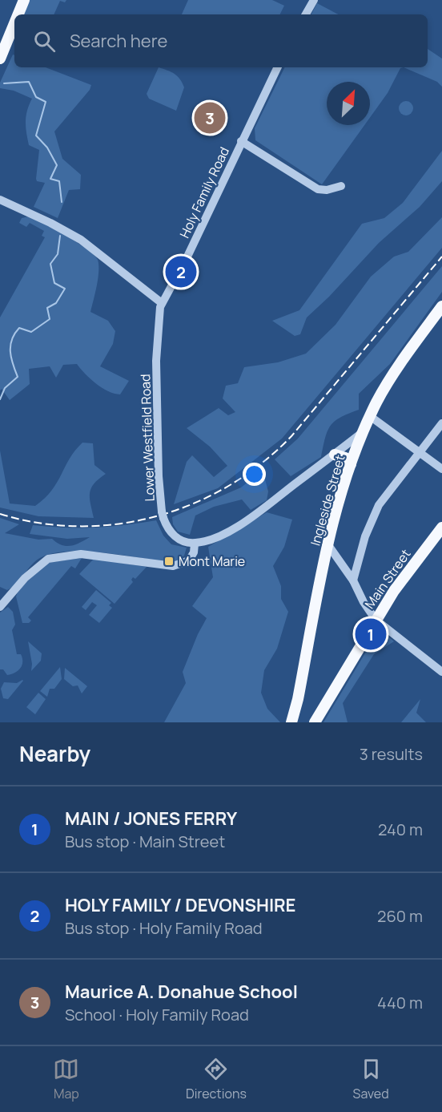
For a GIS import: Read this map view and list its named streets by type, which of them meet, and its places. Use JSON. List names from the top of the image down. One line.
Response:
{"streets":{"main road":["Ingleside Street","Main Street"],"street":["Holy Family Road","Lower Westfield Road"]},"crossings":[["Holy Family Road","Lower Westfield Road"]],"places":{"transit":["Mont Marie"]},"north":"top right","page":{"search":"Search here","pins":["3","2","1"],"heading":["Nearby","3 results"],"list":[{"mark":"1","name":"MAIN / JONES FERRY","note":"Bus stop · Main Street","value":"240 m"},{"mark":"2","name":"HOLY FAMILY / DEVONSHIRE","note":"Bus stop · Holy Family Road","value":"260 m"},{"mark":"3","name":"Maurice A. Donahue School","note":"School · Holy Family Road","value":"440 m"}],"nav":["Map","Directions","Saved"]}}
